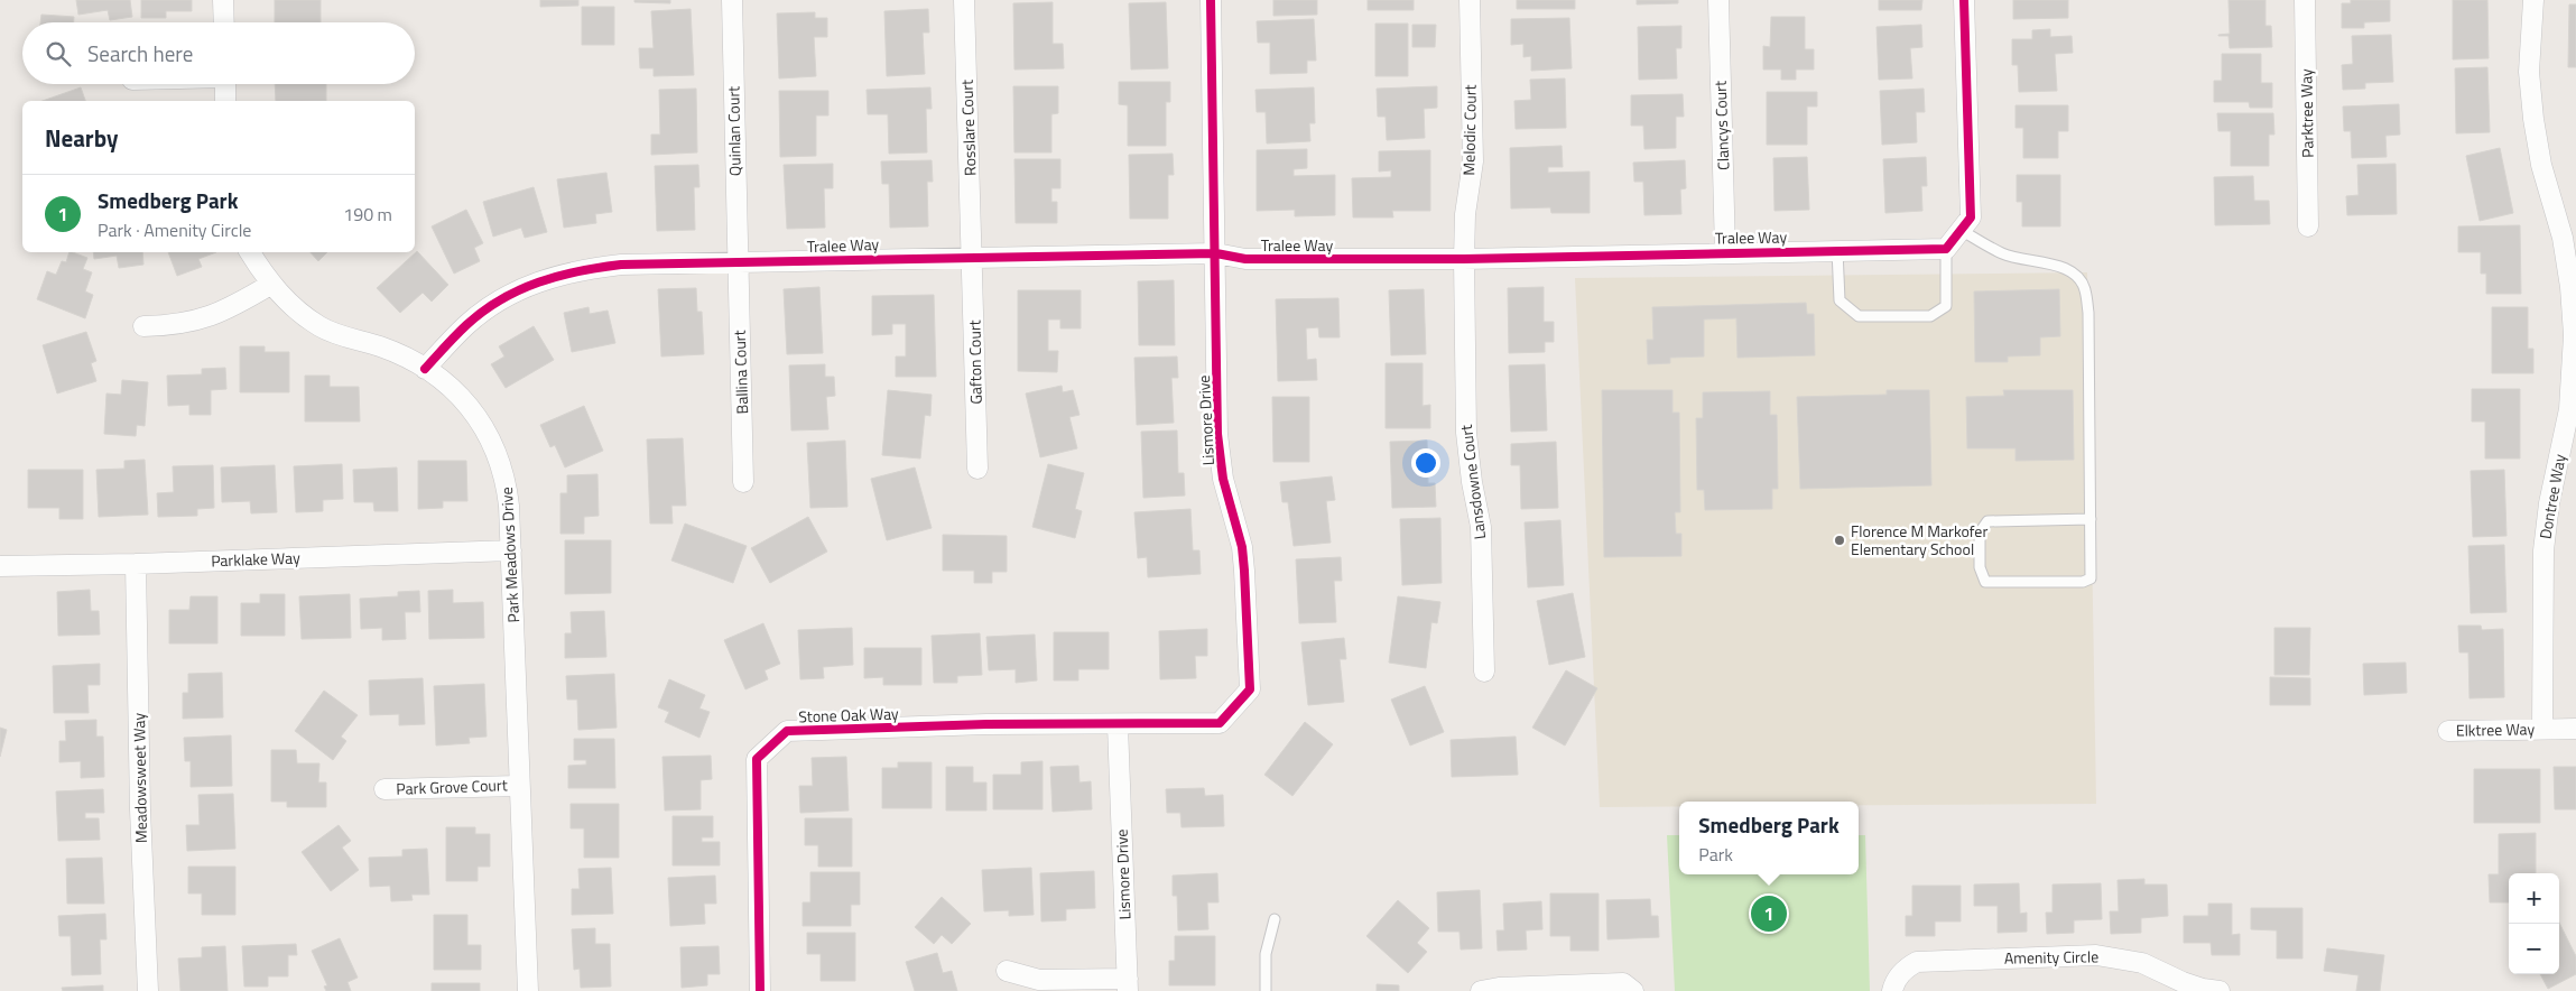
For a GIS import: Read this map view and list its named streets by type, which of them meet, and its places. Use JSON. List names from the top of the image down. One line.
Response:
{"streets":{"street":["Parktree Way","Clancys Court","Rosslare Court","Melodic Court","Quinlan Court","Tralee Way","Gafton Court","Ballina Court","Lismore Drive","Lansdowne Court","Dontree Way","Park Meadows Drive","Parklake Way","Stone Oak Way","Elktree Way","Meadowsweet Way","Park Grove Court","Amenity Circle"]},"crossings":[["Clancys Court","Tralee Way"],["Rosslare Court","Tralee Way"],["Rosslare Court","Gafton Court"],["Melodic Court","Tralee Way"],["Melodic Court","Lansdowne Court"],["Quinlan Court","Tralee Way"],["Quinlan Court","Ballina Court"],["Tralee Way","Gafton Court"],["Tralee Way","Ballina Court"],["Tralee Way","Lismore Drive"],["Tralee Way","Lansdowne Court"],["Tralee Way","Park Meadows Drive"],["Lismore Drive","Stone Oak Way"],["Dontree Way","Elktree Way"],["Park Meadows Drive","Parklake Way"],["Park Meadows Drive","Park Grove Court"],["Parklake Way","Meadowsweet Way"]],"places":["Florence M Markofer Elementary School"],"page":{"search":"Search here","heading":"Nearby","list":[{"mark":"1","name":"Smedberg Park","note":"Park · Amenity Circle","value":"190 m"}],"popup":["Smedberg Park","Park"],"map_buttons":["+","−"],"pins":"1"}}
